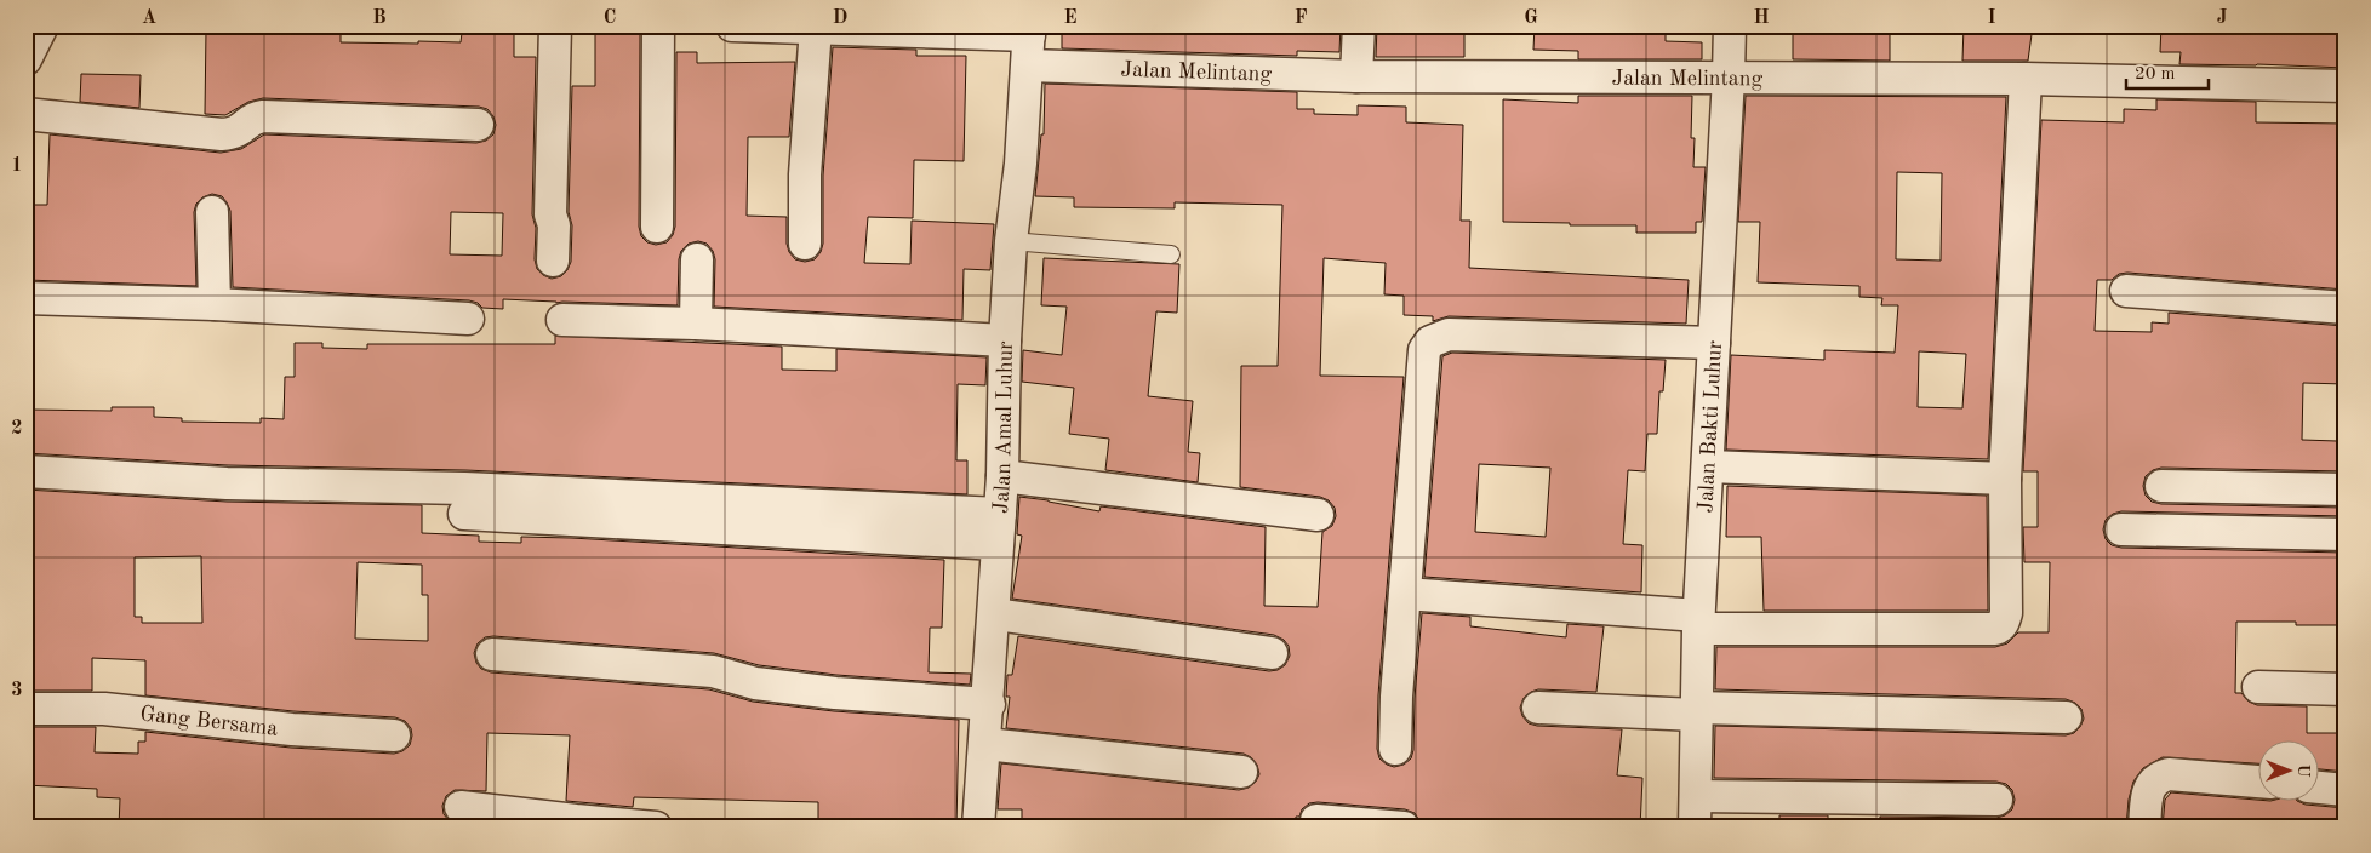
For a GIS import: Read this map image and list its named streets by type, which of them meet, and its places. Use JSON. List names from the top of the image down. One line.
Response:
{"streets":{"street":["Jalan Melintang","Jalan Amal Luhur","Jalan Bakti Luhur","Gang Bersama"]},"crossings":[["Jalan Melintang","Jalan Amal Luhur"],["Jalan Melintang","Jalan Bakti Luhur"]],"scale_bar":"20 m","north":"right","grid":{"columns":["A","B","C","D","E","F","G","H","I","J"],"rows":["1","2","3"]}}
